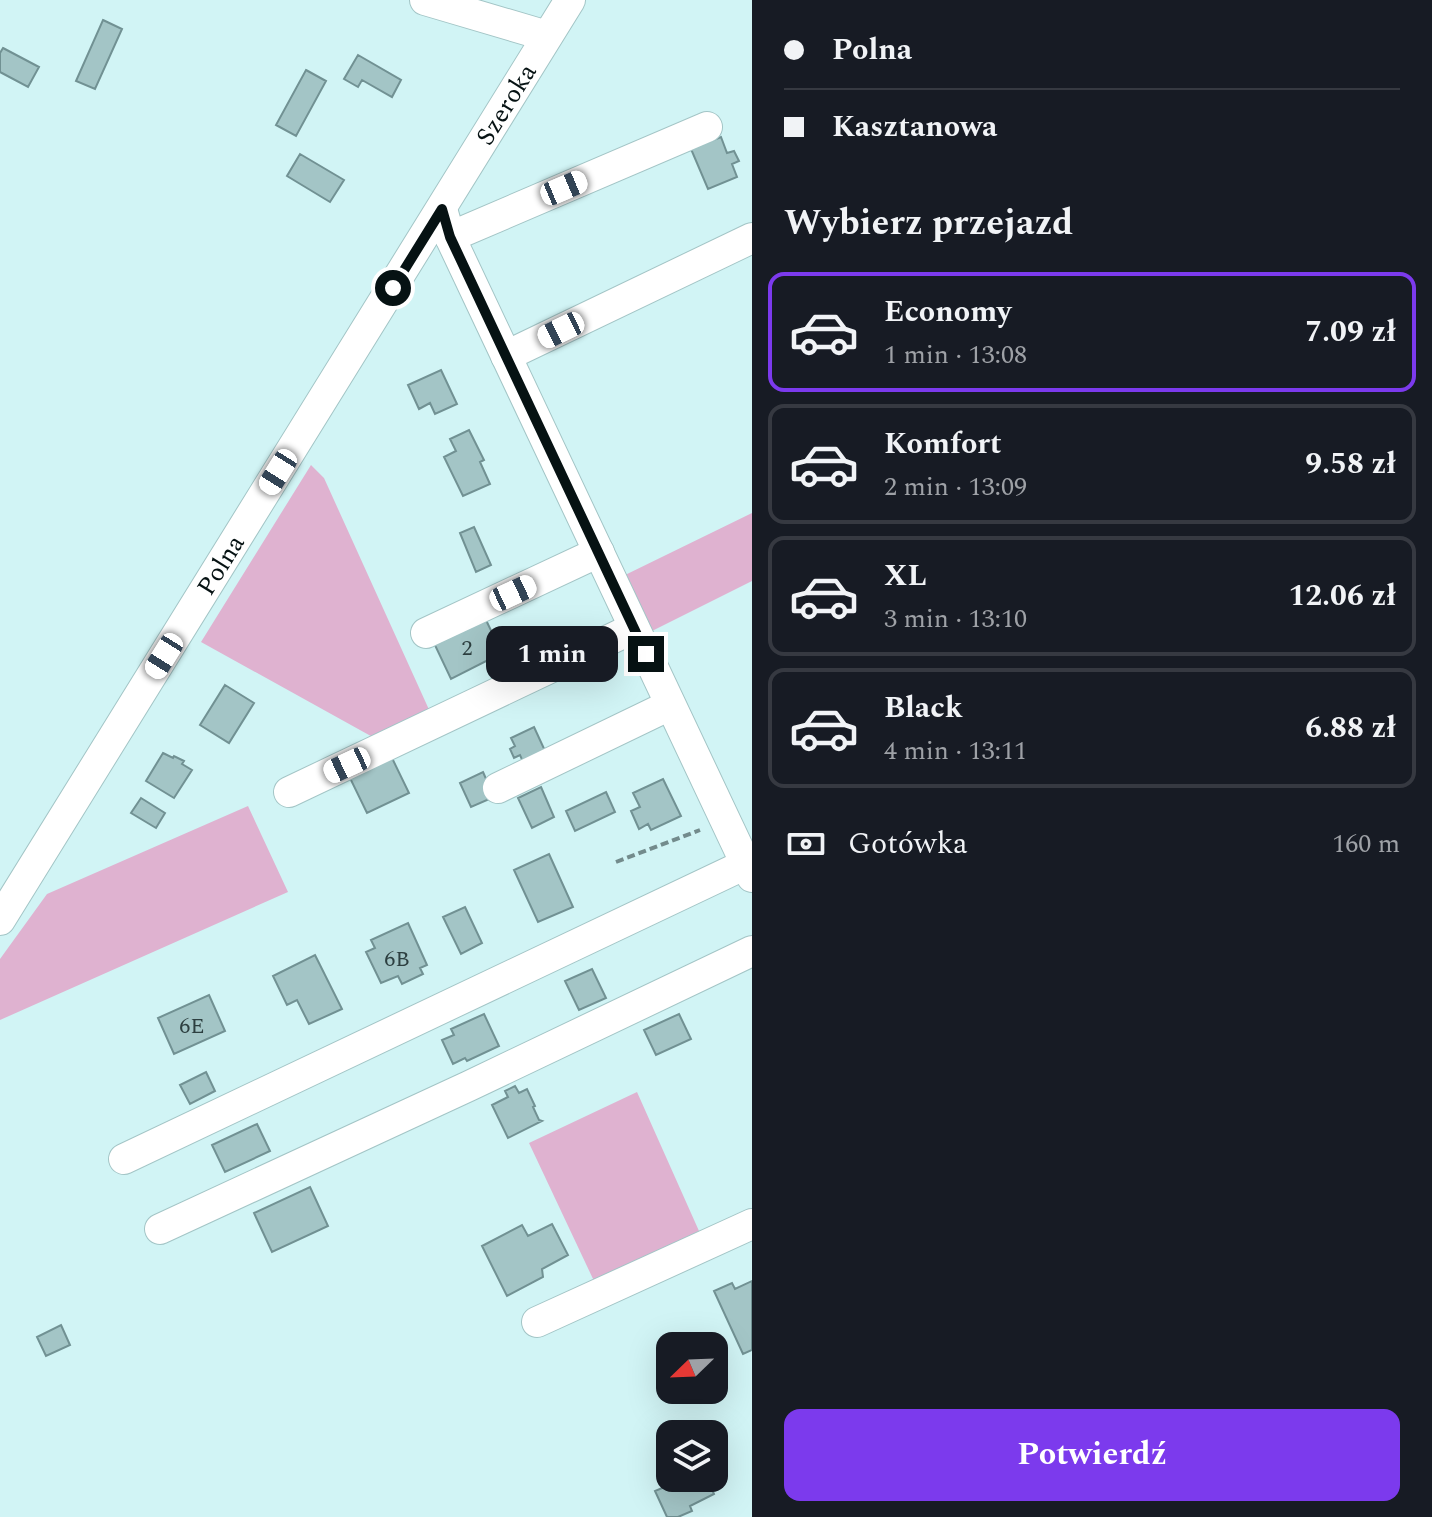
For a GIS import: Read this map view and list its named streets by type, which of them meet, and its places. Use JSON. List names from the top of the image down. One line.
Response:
{"streets":{"street":["Szeroka","Polna"]},"crossings":[["Szeroka","Polna"]],"house_numbers":["2","6B","6E"],"north":"bottom left","page":{"banner":["Polna","Kasztanowa"],"heading":"Wybierz przejazd","list":[{"name":"Economy","note":"1 min · 13:08","value":"7.09 zł"},{"name":"Komfort","note":"2 min · 13:09","value":"9.58 zł"},{"name":"XL","note":"3 min · 13:10","value":"12.06 zł"},{"name":"Black","note":"4 min · 13:11","value":"6.88 zł"}],"bubble":"1 min","pay":["Gotówka","160 m"],"buttons":"Potwierdź"}}
